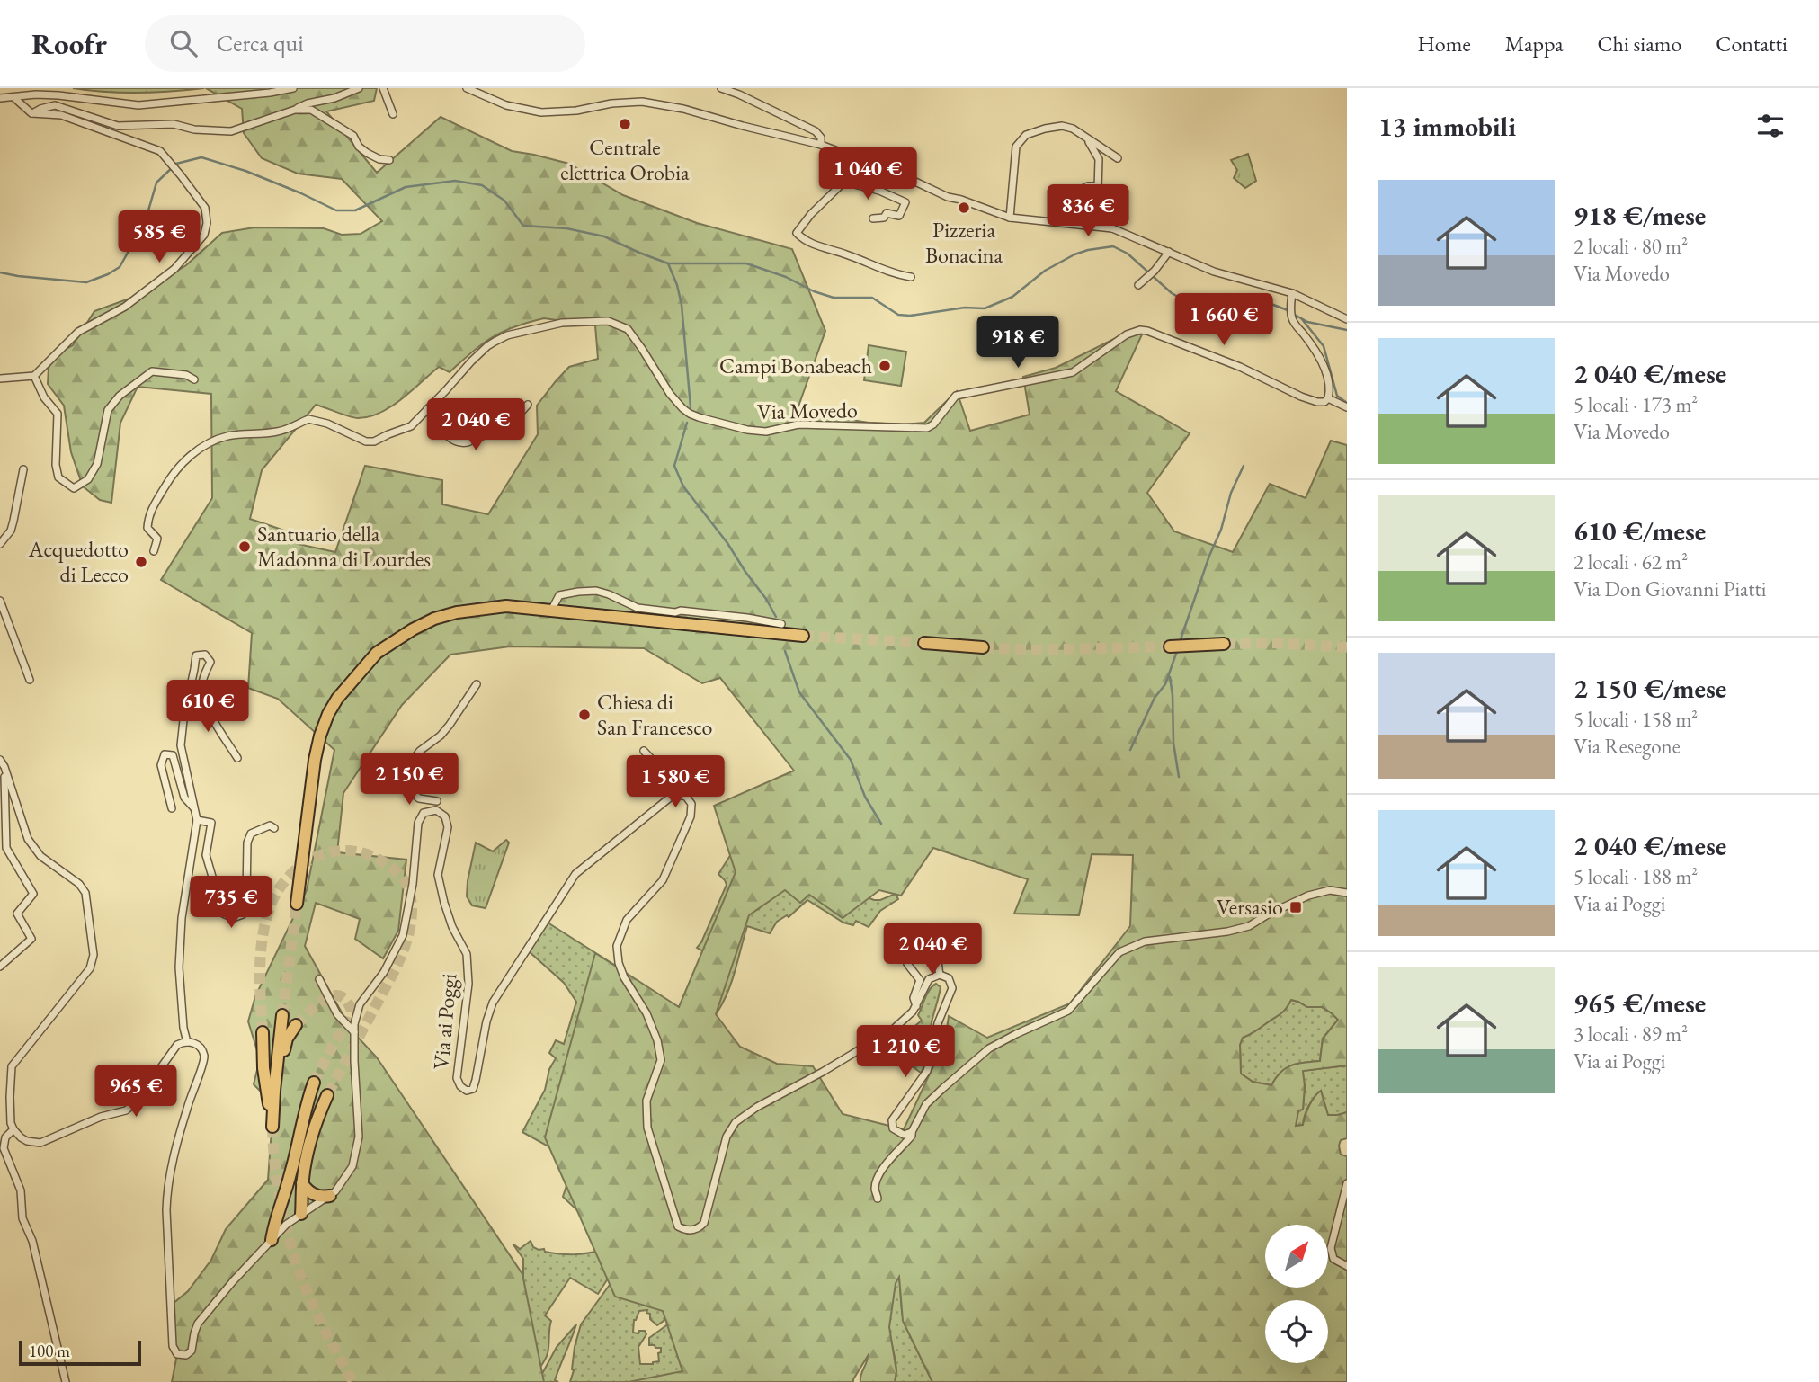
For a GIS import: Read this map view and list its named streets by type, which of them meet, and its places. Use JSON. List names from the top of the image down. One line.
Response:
{"streets":{"street":["Via Movedo","Via ai Poggi"]},"places":{"other":["Centrale elettrica Orobia","Pizzeria Bonacina","Campi Bonabeach","Santuario della Madonna di Lourdes","Acquedotto di Lecco","Chiesa di San Francesco"],"transit":["Versasio"]},"scale_bar":"100 m","north":"top right","page":{"header":"Roofr","search":"Cerca qui","nav":["Home","Mappa","Chi siamo","Contatti"],"heading":"13 immobili","price":["1 040 €","836 €","585 €","1 660 €","918 €","2 040 €","610 €","2 150 €","1 580 €","735 €","2 040 €","1 210 €","965 €"],"list":[{"name":"918 €/mese","note":"2 locali · 80 m² · Via Movedo"},{"name":"2 040 €/mese","note":"5 locali · 173 m² · Via Movedo"},{"name":"610 €/mese","note":"2 locali · 62 m² · Via Don Giovanni Piatti"},{"name":"2 150 €/mese","note":"5 locali · 158 m² · Via Resegone"},{"name":"2 040 €/mese","note":"5 locali · 188 m² · Via ai Poggi"},{"name":"965 €/mese","note":"3 locali · 89 m² · Via ai Poggi"}],"scale":"100 m"}}
